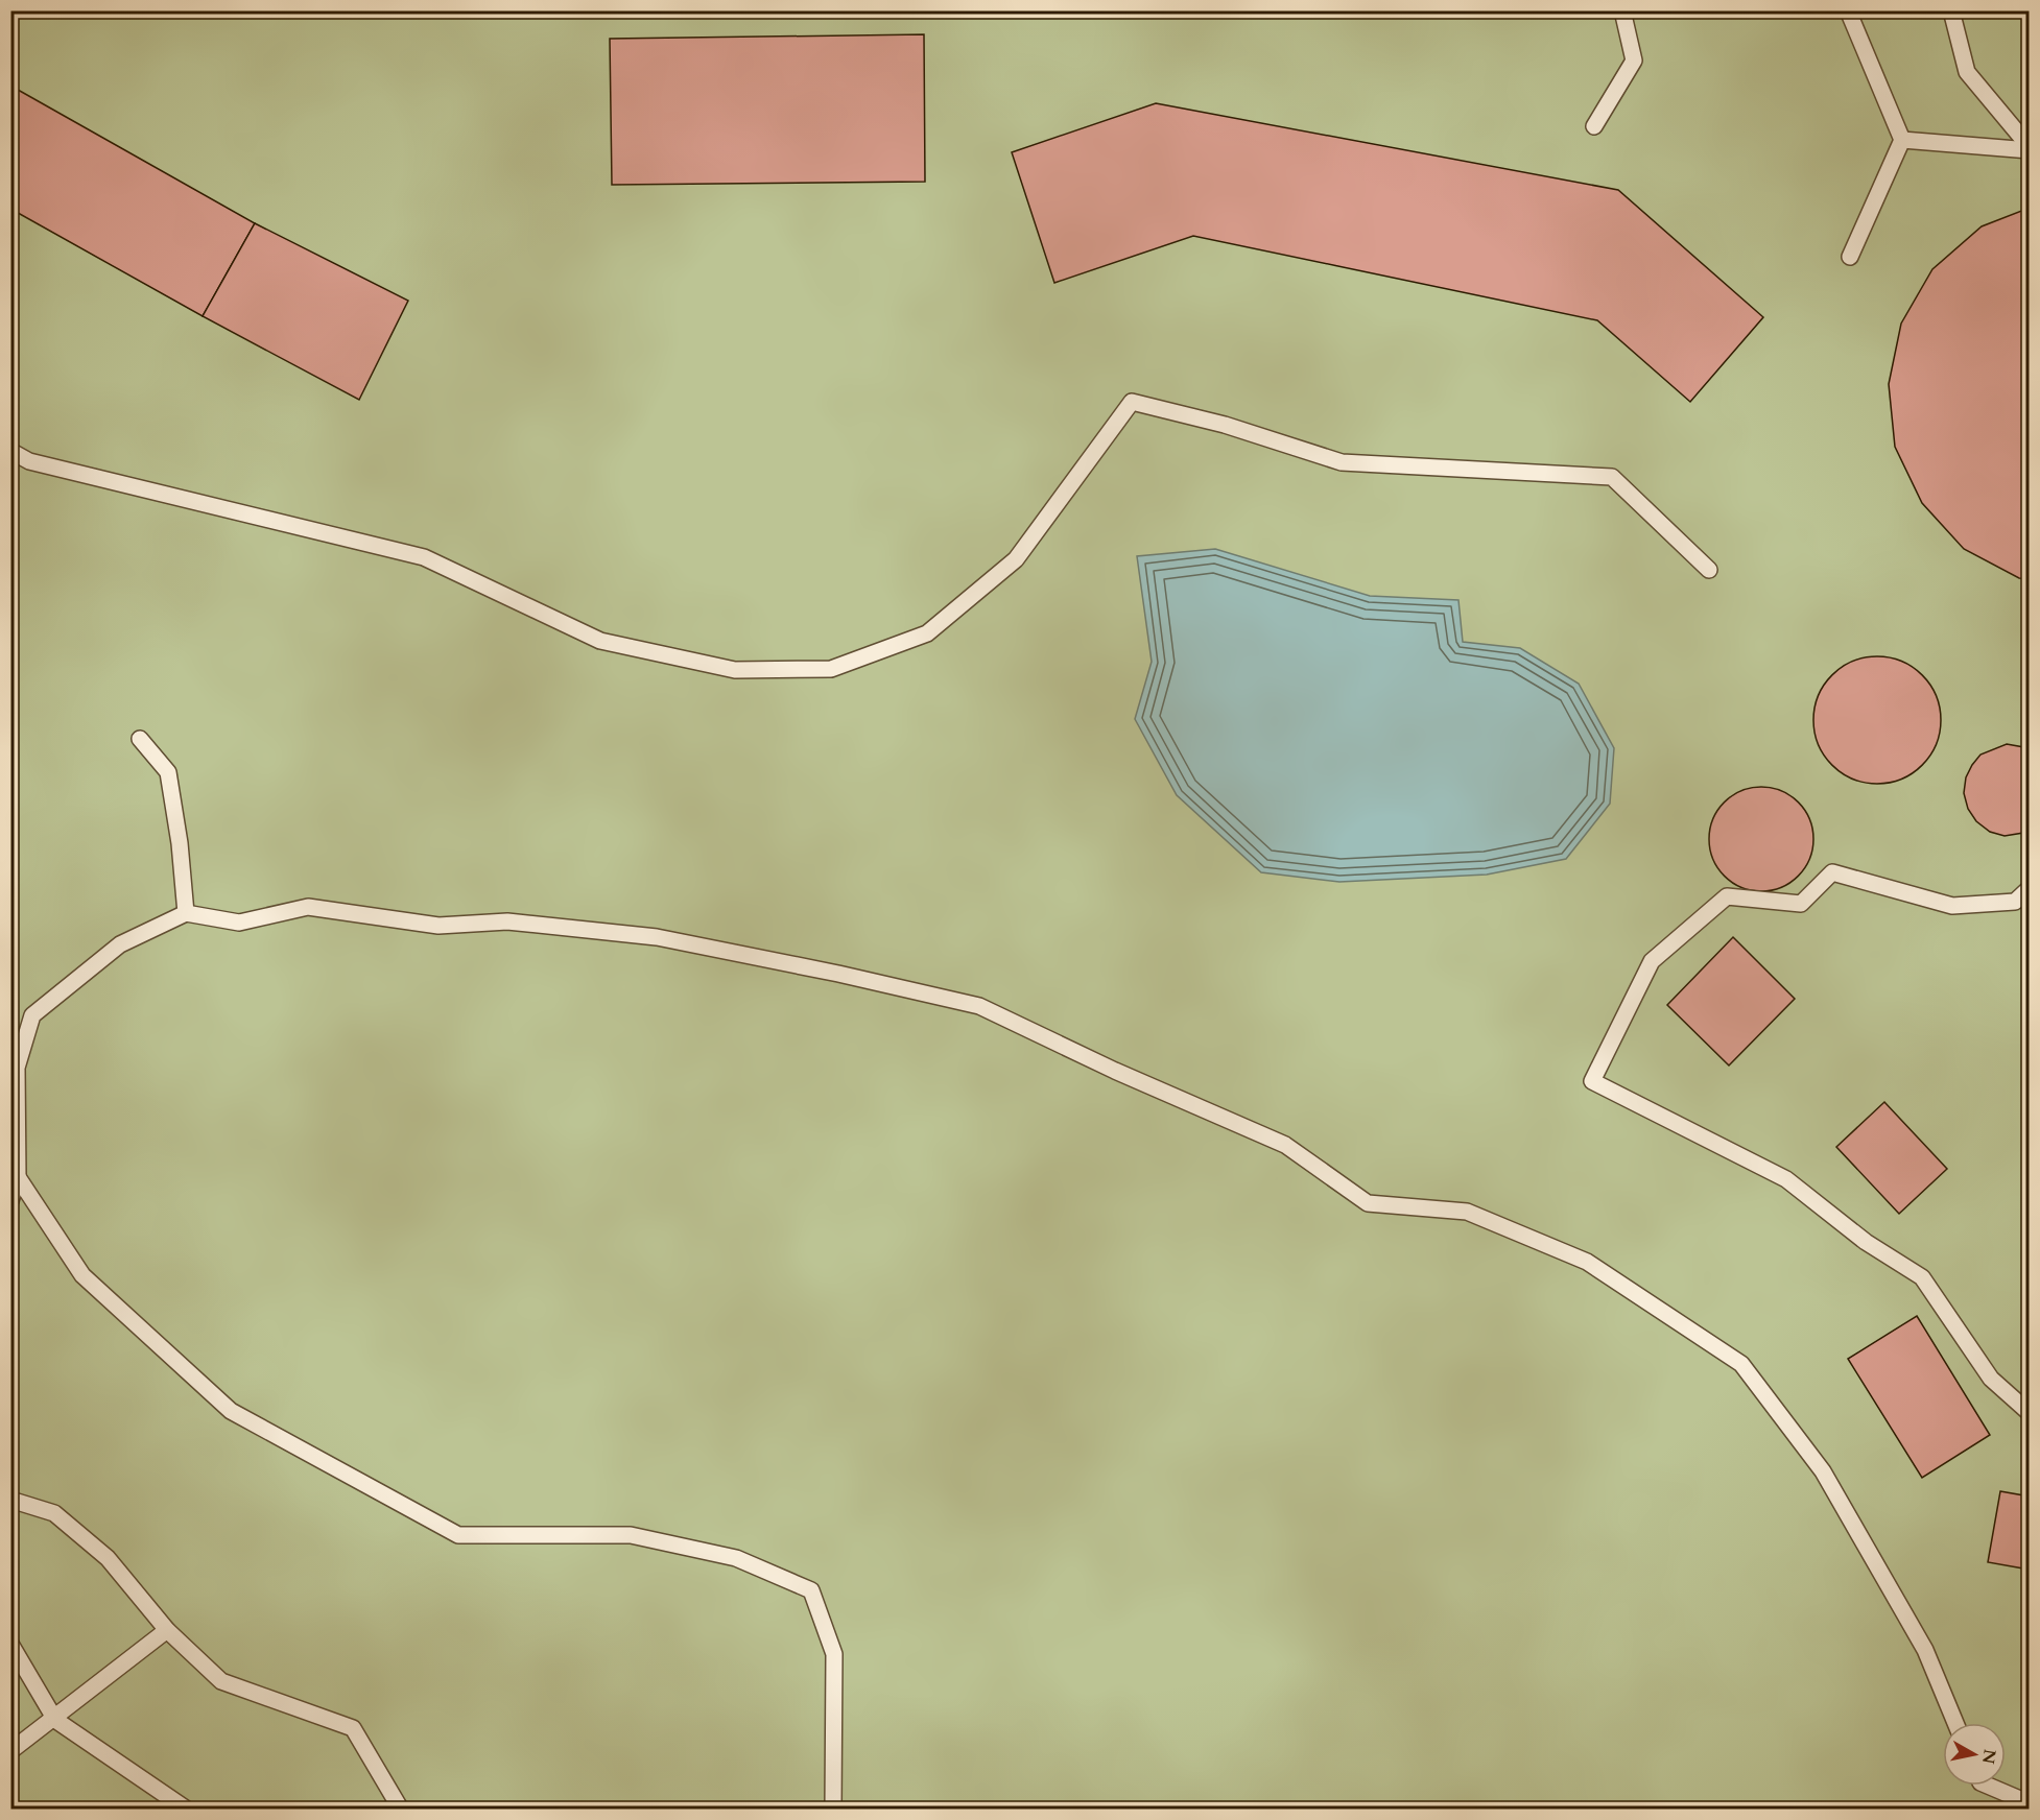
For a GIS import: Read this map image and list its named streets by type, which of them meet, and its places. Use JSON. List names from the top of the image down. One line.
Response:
{"north":"right"}
